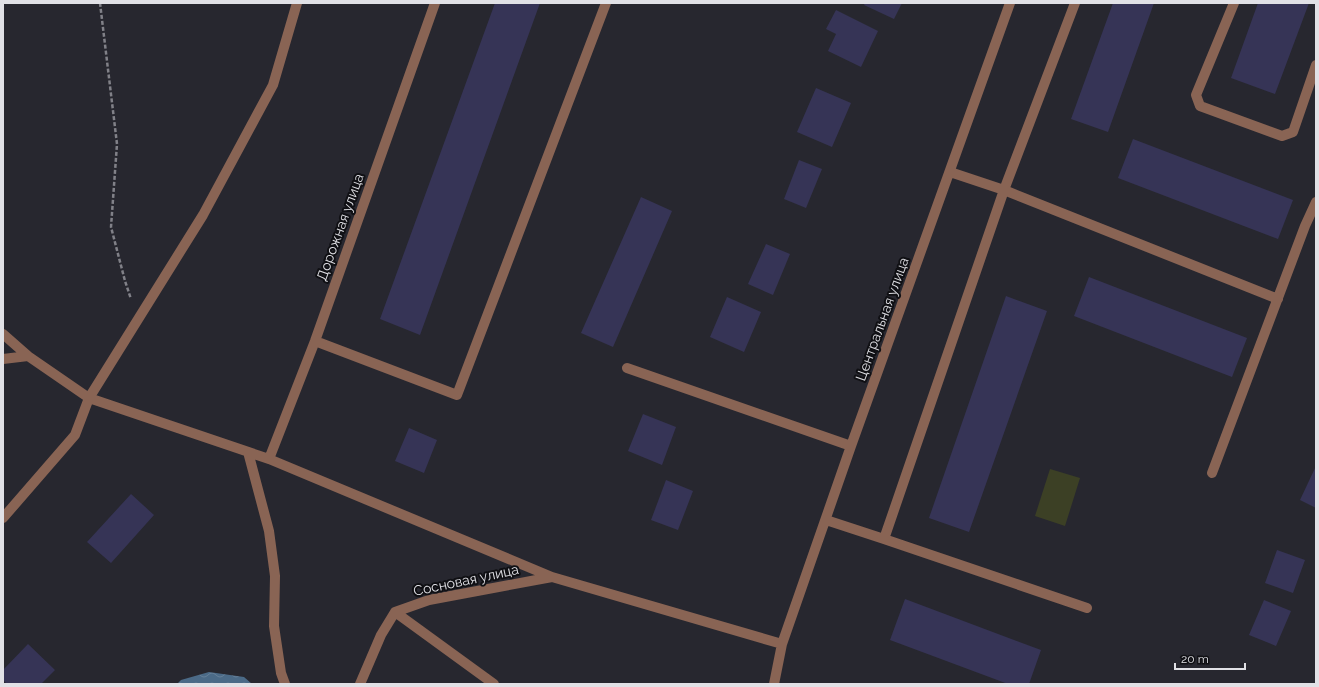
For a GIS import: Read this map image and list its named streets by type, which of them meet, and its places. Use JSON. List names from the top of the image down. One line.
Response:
{"streets":{"street":["Дорожная улица","Центральная улица","Сосновая улица"]},"scale_bar":"20 m"}
